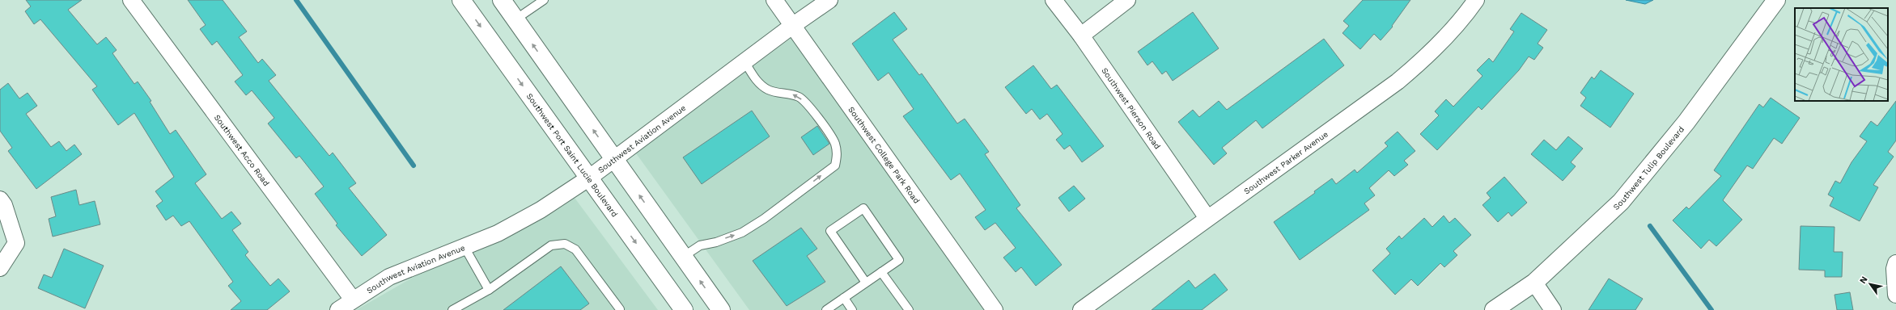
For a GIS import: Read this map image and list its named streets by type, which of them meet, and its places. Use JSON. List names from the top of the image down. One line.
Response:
{"streets":{"main road":["Southwest Port Saint Lucie Boulevard","Southwest Tulip Boulevard"],"street":["Southwest Pierson Road","Southwest Aviation Avenue","Southwest Acco Road","Southwest College Park Road","Southwest Parker Avenue"]},"crossings":[["Southwest Pierson Road","Southwest Parker Avenue"],["Southwest Aviation Avenue","Southwest Acco Road"],["Southwest Aviation Avenue","Southwest Port Saint Lucie Boulevard"],["Southwest Aviation Avenue","Southwest College Park Road"]],"north":"top left"}
